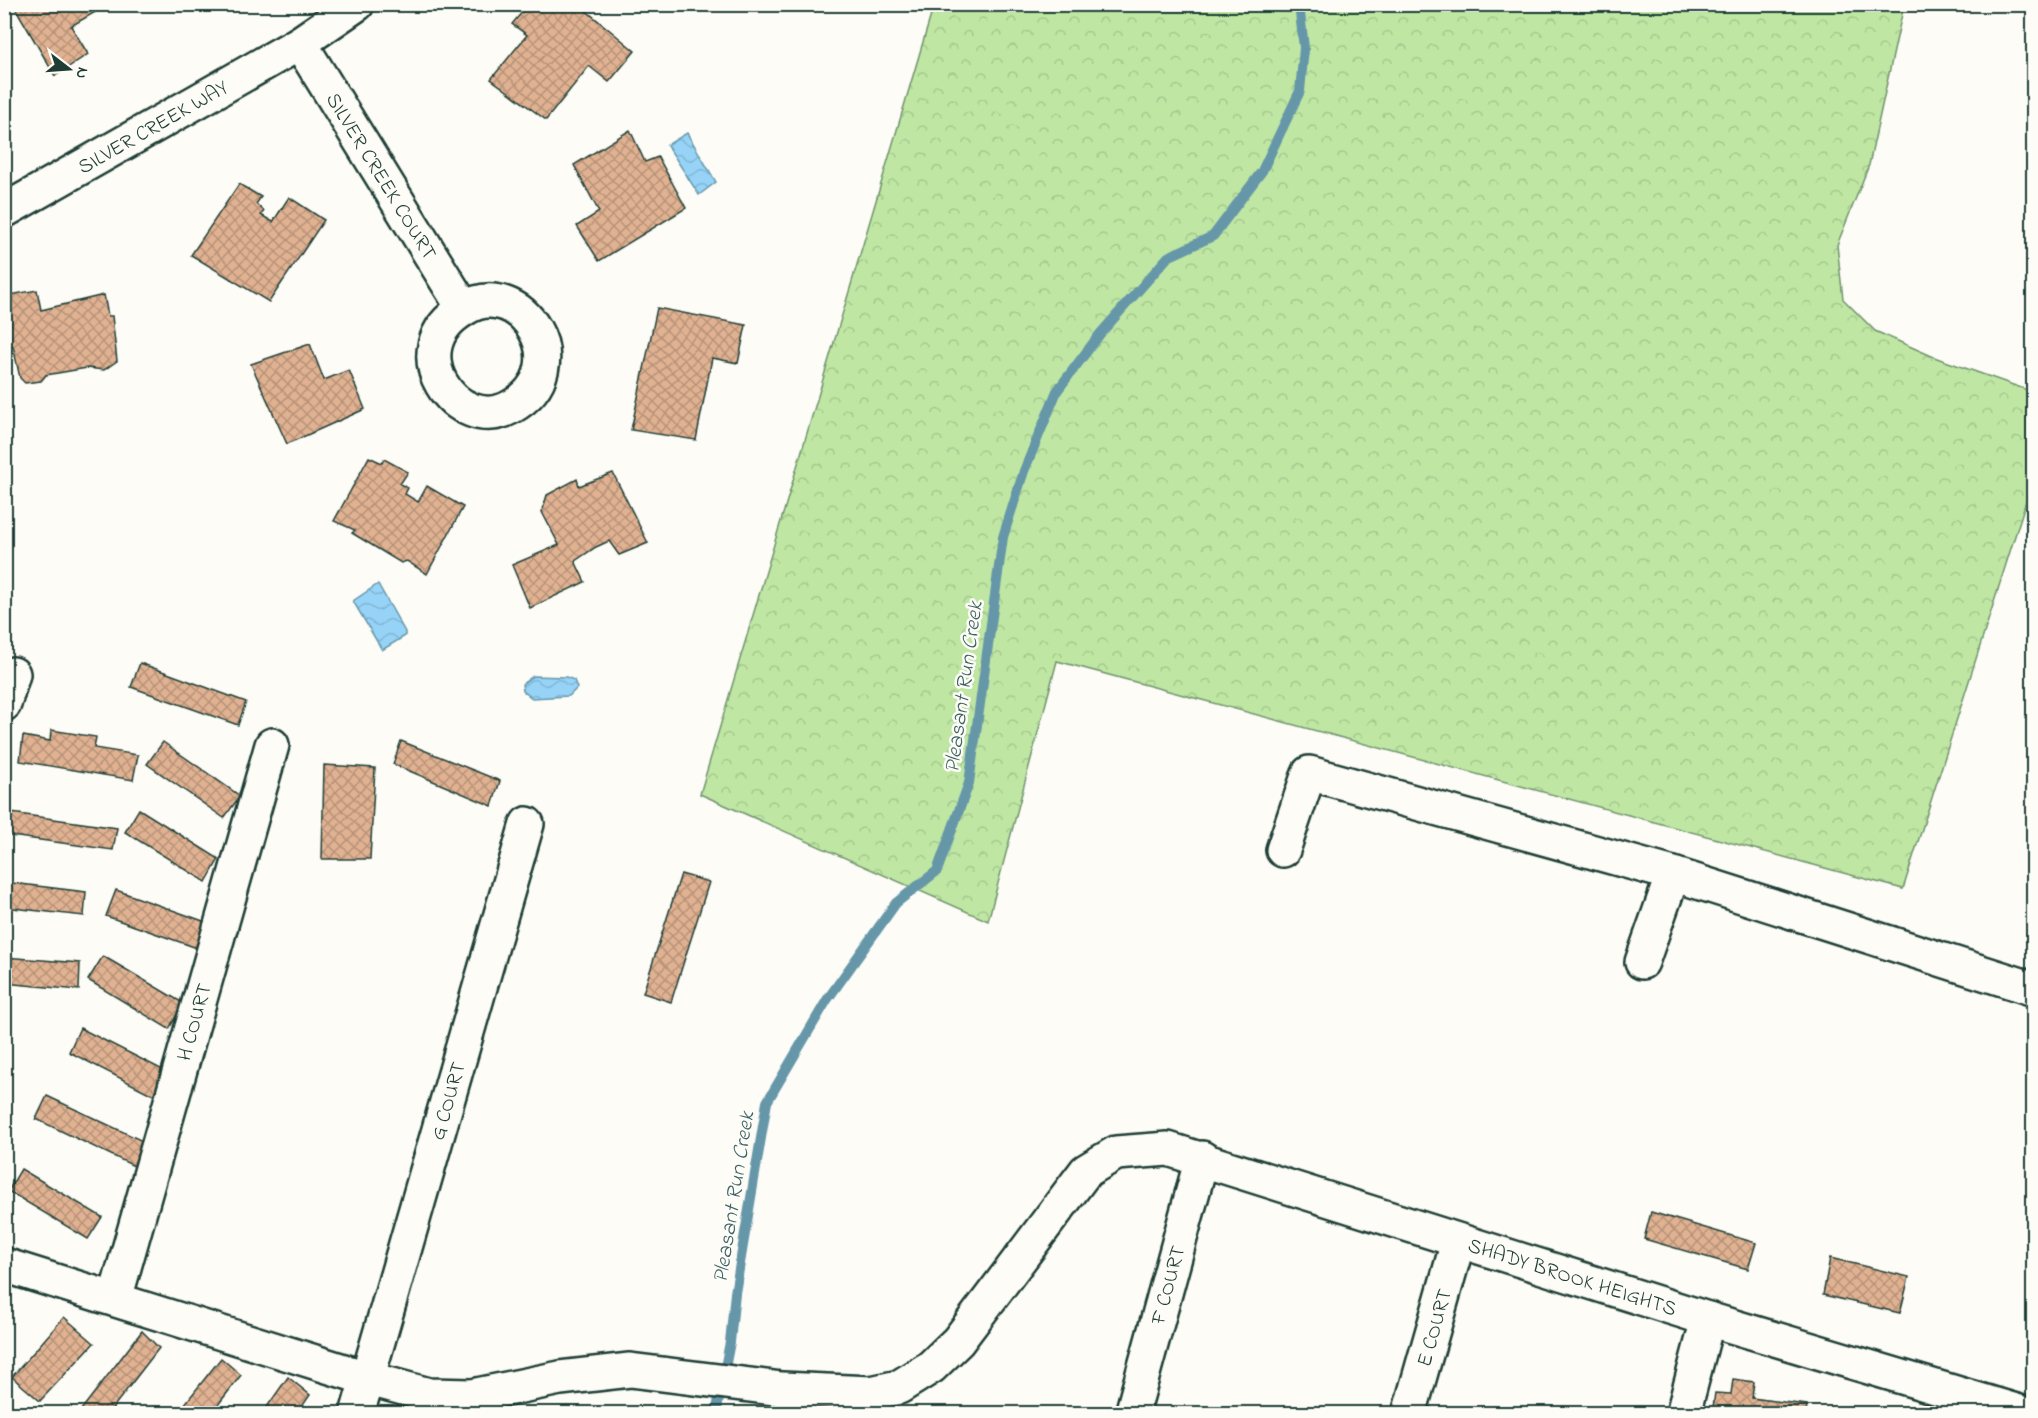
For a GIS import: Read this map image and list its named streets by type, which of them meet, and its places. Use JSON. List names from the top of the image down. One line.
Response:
{"streets":{"street":["SILVER CREEK WAY","SILVER CREEK COURT","H COURT","G COURT","SHADY BROOK HEIGHTS","F COURT","E COURT"]},"crossings":[["SILVER CREEK WAY","SILVER CREEK COURT"],["G COURT","SHADY BROOK HEIGHTS"],["SHADY BROOK HEIGHTS","F COURT"],["SHADY BROOK HEIGHTS","E COURT"]],"water":["Pleasant Run Creek"],"north":"right"}
